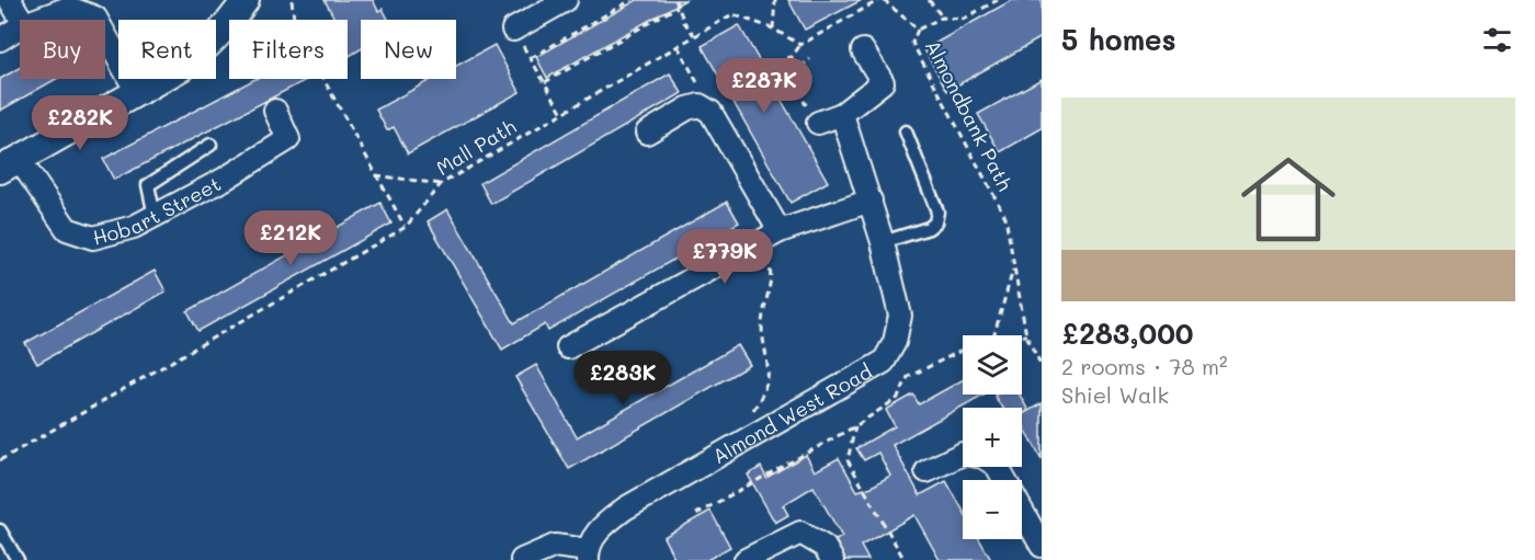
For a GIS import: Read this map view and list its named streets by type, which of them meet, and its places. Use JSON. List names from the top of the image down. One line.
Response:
{"streets":{"street":["Hobart Street","Almond West Road"],"path":["Almondbank Path","Mall Path"]},"page":{"heading":"5 homes","chip":["Buy","Rent","Filters","New"],"price":["£287K","£282K","£212K","£779K","£283K"],"list":[{"name":"£283,000","note":"2 rooms · 78 m² · Shiel Walk"}],"map_buttons":["+","−"]}}
